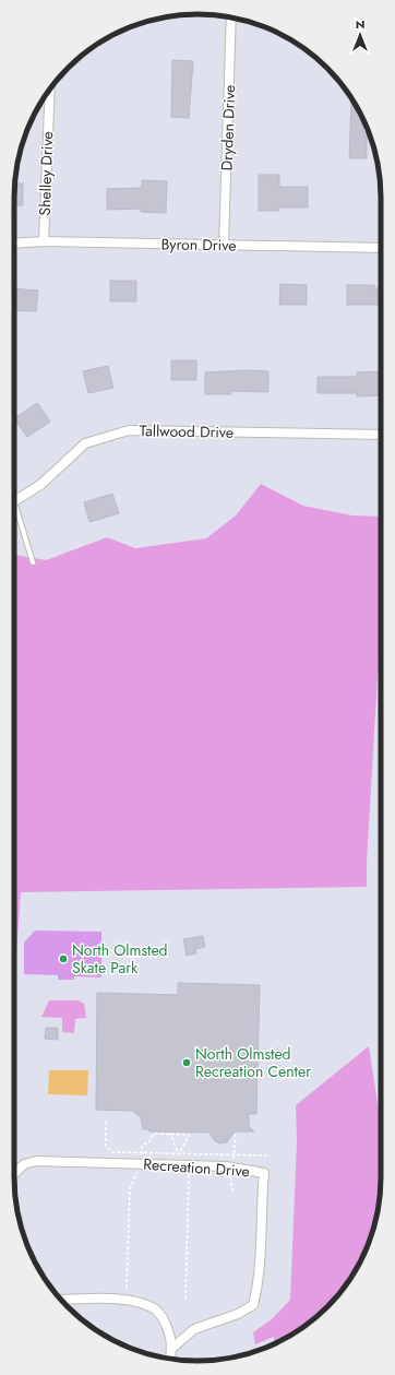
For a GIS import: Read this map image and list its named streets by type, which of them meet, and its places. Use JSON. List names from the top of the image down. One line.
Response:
{"streets":{"street":["Dryden Drive","Shelley Drive","Byron Drive","Tallwood Drive","Recreation Drive"]},"crossings":[["Dryden Drive","Byron Drive"],["Shelley Drive","Byron Drive"]],"places":["North Olmsted Skate Park","North Olmsted Recreation Center"],"north":"top"}
